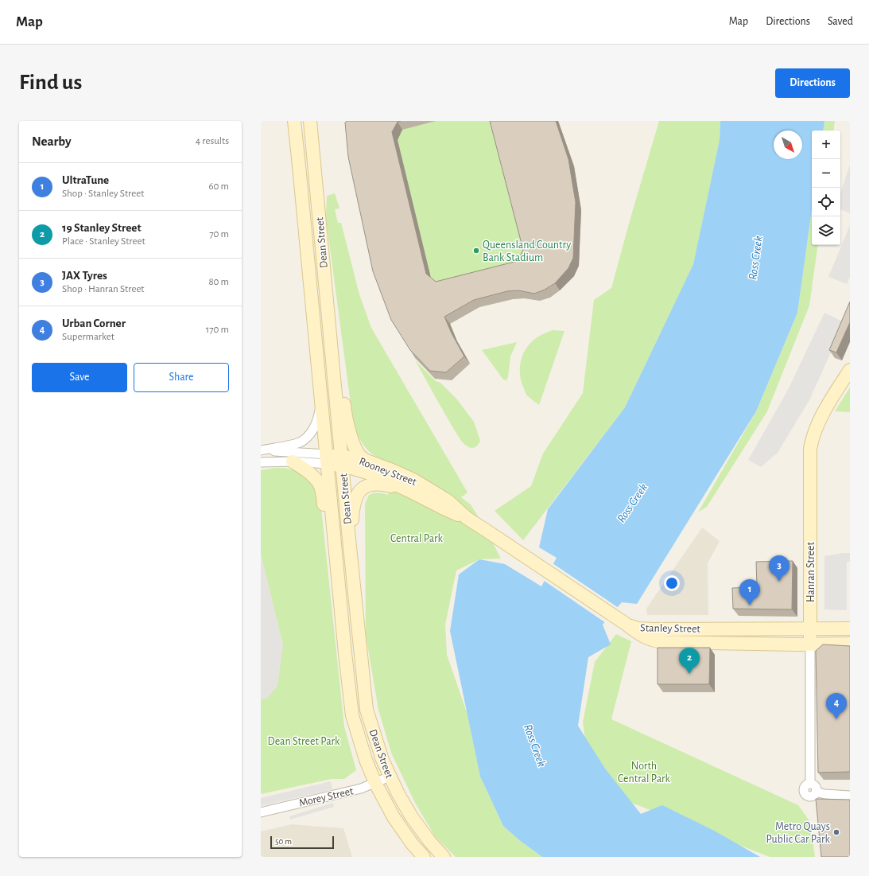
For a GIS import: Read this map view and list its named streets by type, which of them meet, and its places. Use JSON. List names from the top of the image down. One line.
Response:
{"streets":{"main road":["Dean Street","Rooney Street","Hanran Street","Stanley Street"],"street":["Morey Street"]},"crossings":[["Dean Street","Rooney Street"],["Dean Street","Morey Street"],["Rooney Street","Stanley Street"],["Hanran Street","Stanley Street"]],"water":["Ross Creek"],"parks":["Central Park","Dean Street Park","North Central Park"],"places":["Queensland Country Bank Stadium","Metro Quays Public Car Park"],"scale_bar":"50 m","north":"bottom right","page":{"header":"Map","nav":["Map","Directions","Saved"],"buttons":["Directions",["Save","Share"]],"title":"Find us","heading":["Nearby","4 results"],"map_buttons":["+","−"],"list":[{"mark":"1","name":"UltraTune","note":"Shop · Stanley Street","value":"60 m"},{"mark":"2","name":"19 Stanley Street","note":"Place · Stanley Street","value":"70 m"},{"mark":"3","name":"JAX Tyres","note":"Shop · Hanran Street","value":"80 m"},{"mark":"4","name":"Urban Corner","note":"Supermarket","value":"170 m"}],"pins":["3","1","2","4"],"scale":"50 m"}}
